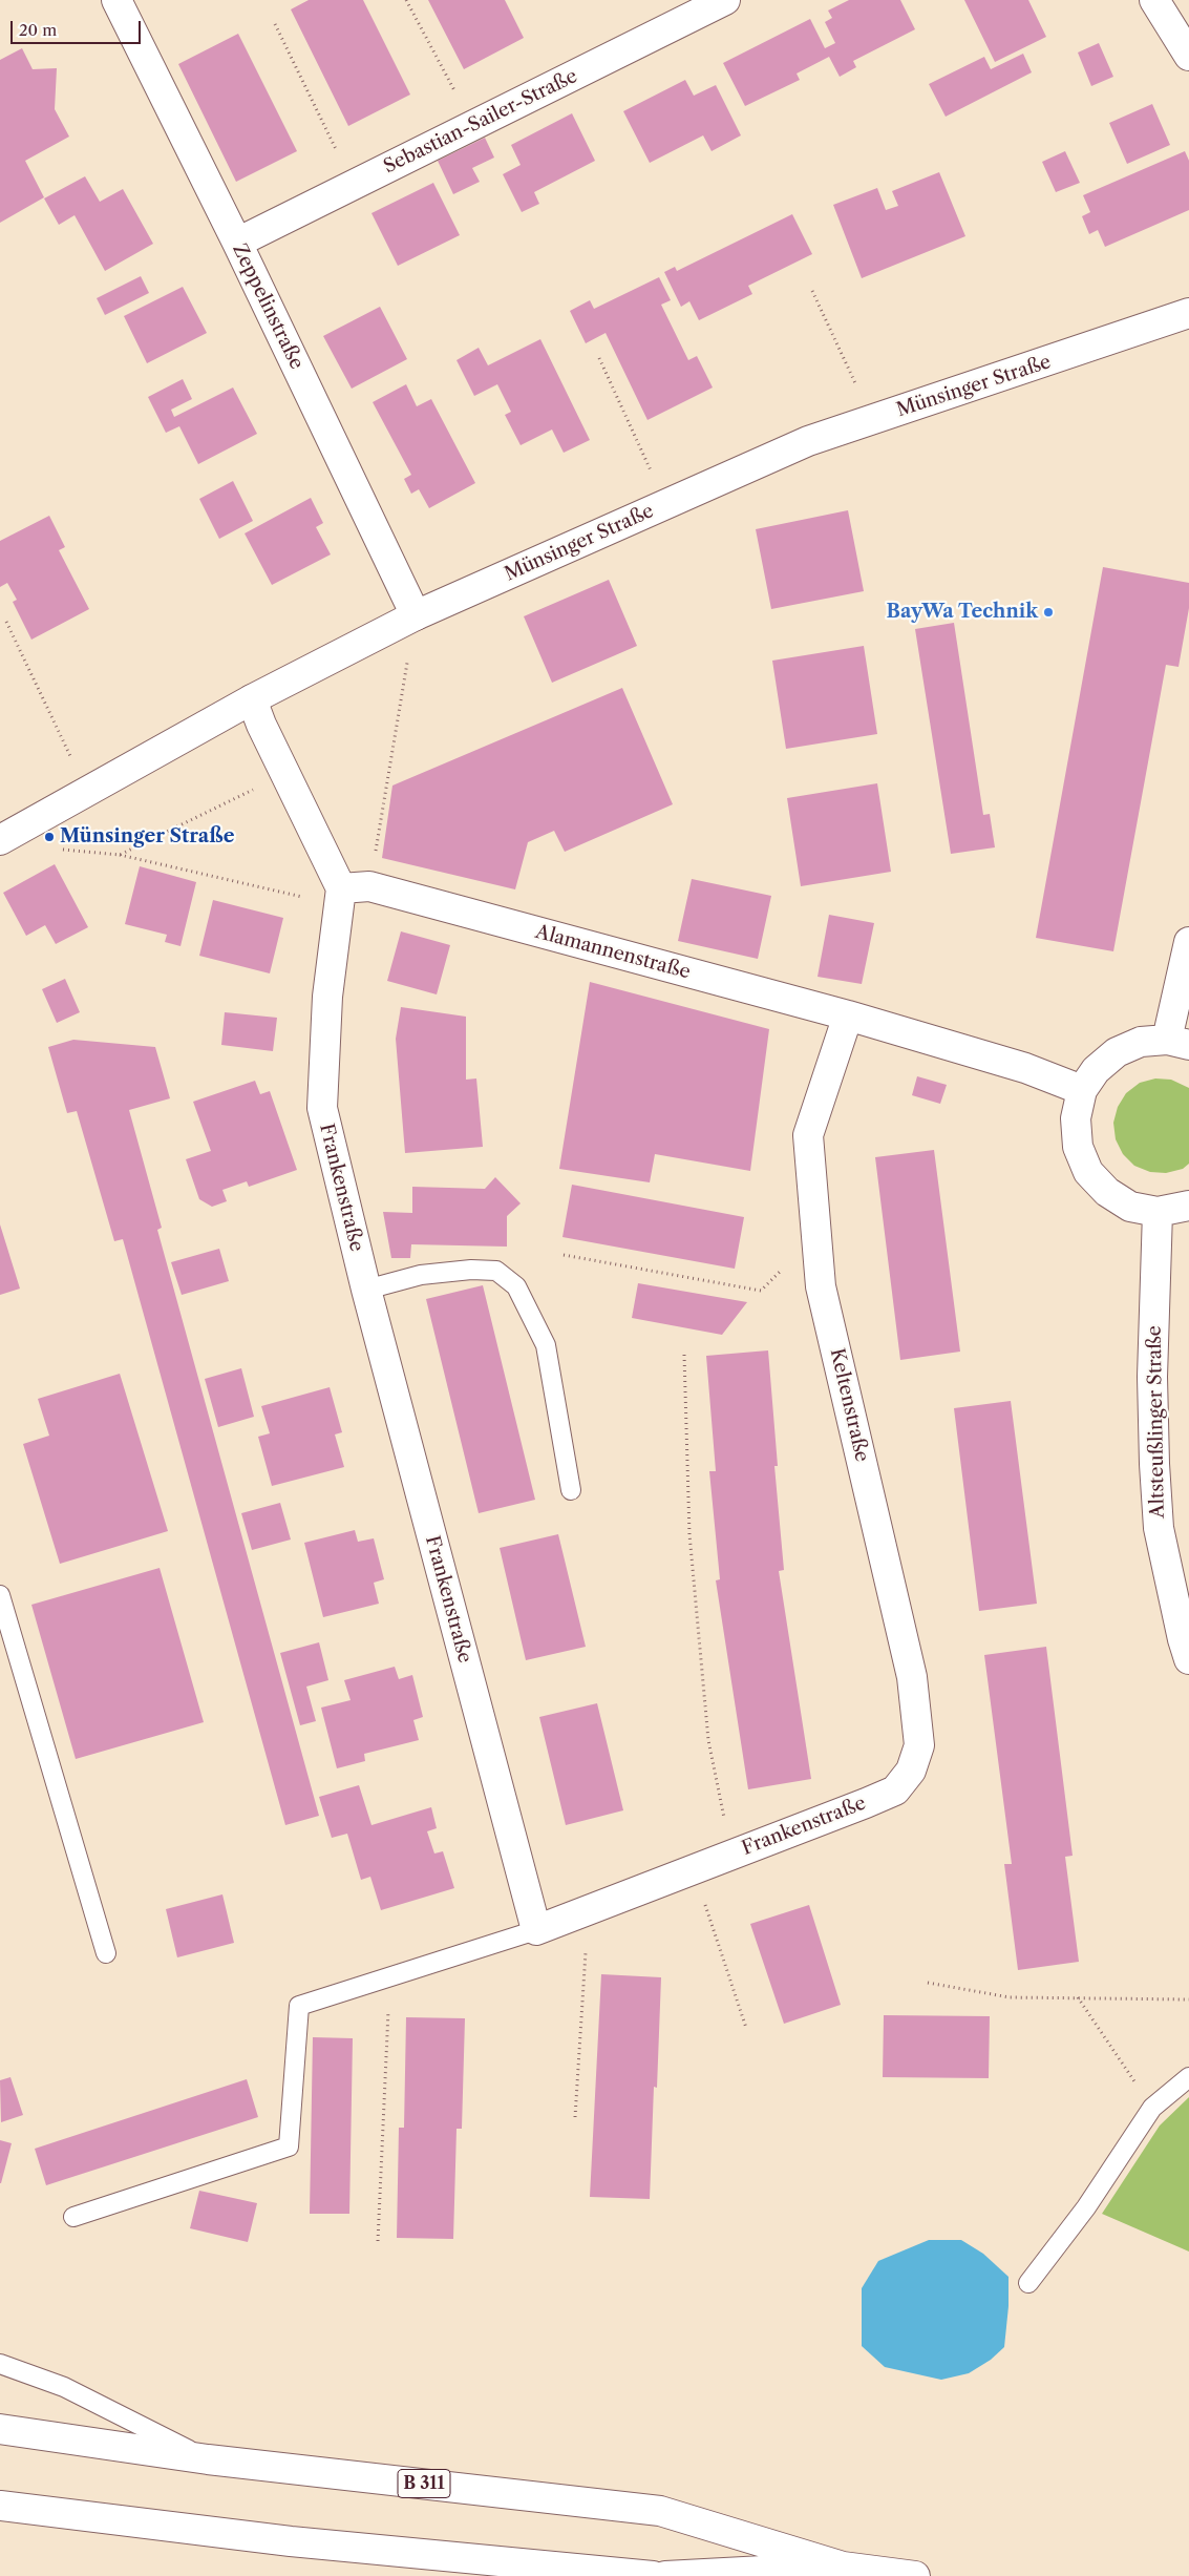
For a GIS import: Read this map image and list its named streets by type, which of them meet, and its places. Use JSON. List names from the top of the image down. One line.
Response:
{"streets":{"street":["Sebastian-Sailer-Straße","Zeppelinstraße","Münsinger Straße","Alamannenstraße","Frankenstraße","Keltenstraße","Altsteußlinger Straße","B 311"]},"crossings":[["Sebastian-Sailer-Straße","Zeppelinstraße"],["Zeppelinstraße","Münsinger Straße"],["Alamannenstraße","Frankenstraße"],["Alamannenstraße","Keltenstraße"],["Frankenstraße","Keltenstraße"]],"places":["BayWa Technik","Münsinger Straße"],"scale_bar":"20 m"}
